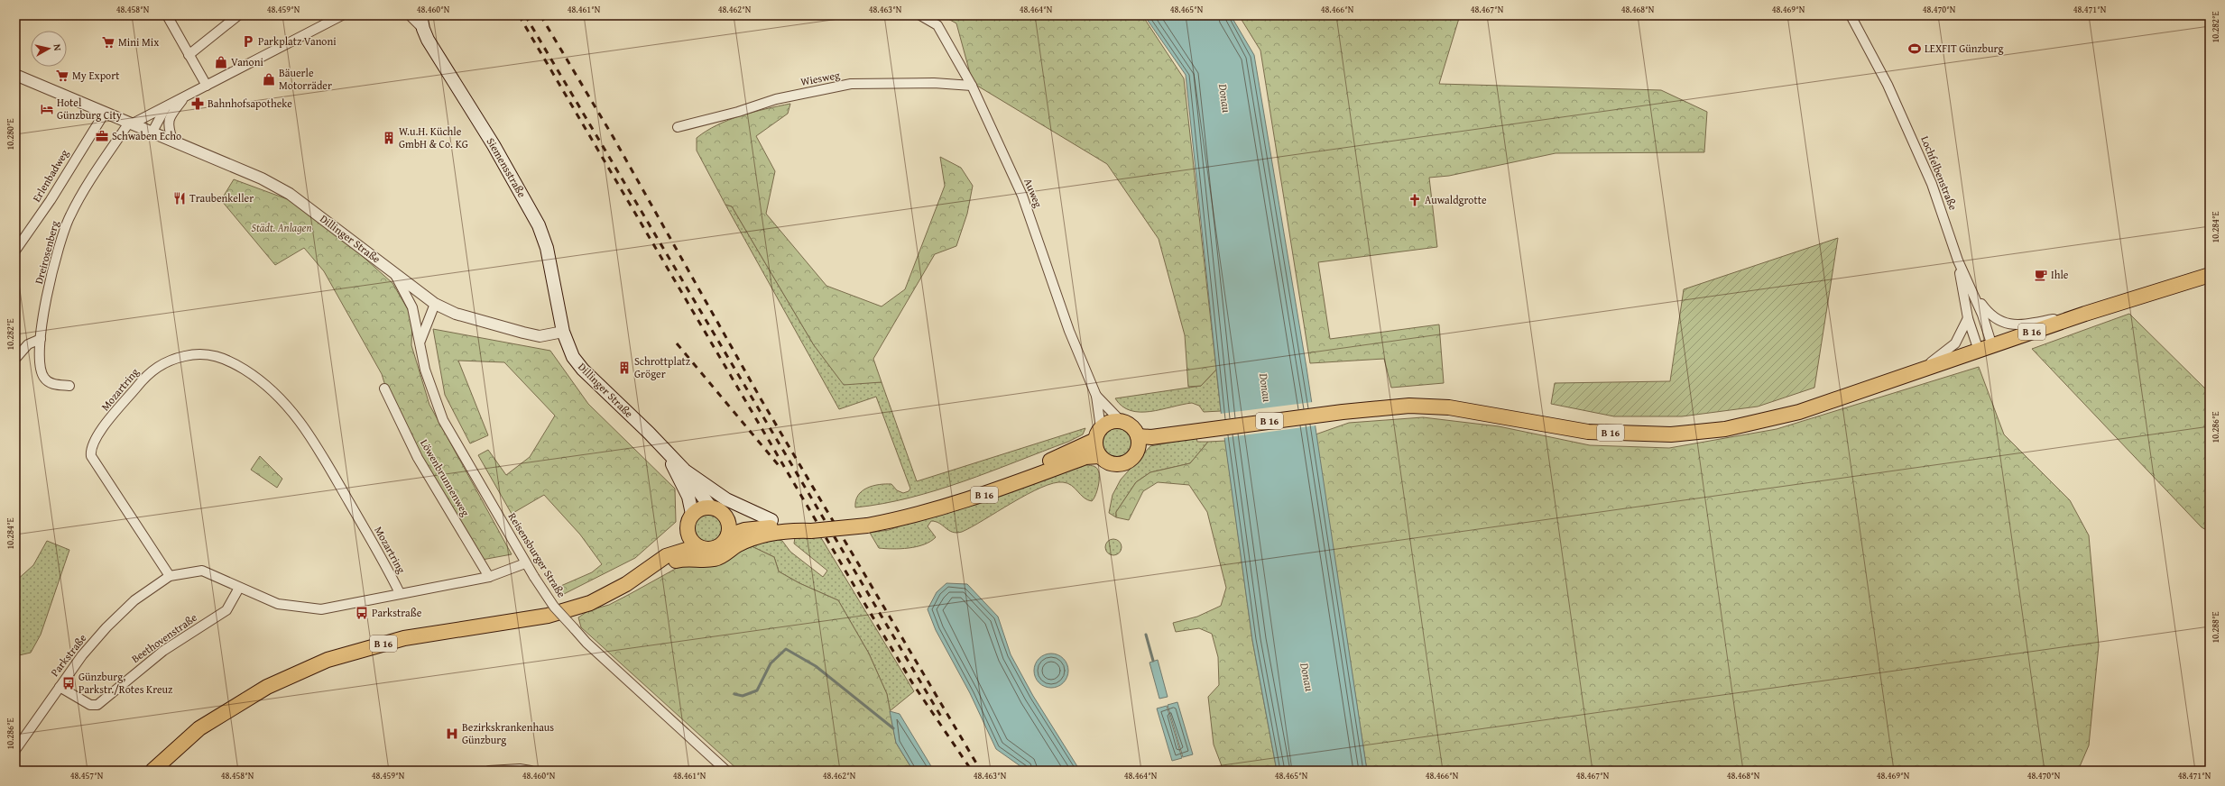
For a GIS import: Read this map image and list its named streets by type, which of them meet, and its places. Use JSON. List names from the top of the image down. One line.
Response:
{"streets":{"main road":["Siemensstraße","Dillinger Straße","B 16"],"street":["Wiesweg","Lochfelbenstraße","Erlenbadweg","Auweg","Dreirosenberg","Mozartring","Löwenbrunnenweg","Reisensburger Straße","Beethovenstraße","Parkstraße"]},"crossings":[["Wiesweg","Auweg"],["Siemensstraße","Dillinger Straße"],["Lochfelbenstraße","B 16"],["Erlenbadweg","Dillinger Straße"],["Auweg","B 16"],["Dillinger Straße","Dreirosenberg"],["Dillinger Straße","Reisensburger Straße"],["Mozartring","Parkstraße"],["Löwenbrunnenweg","Parkstraße"],["Reisensburger Straße","Parkstraße"],["Beethovenstraße","Parkstraße"]],"water":["Donau"],"parks":["Städt. Anlagen"],"places":{"parking":["Parkplatz Vanoni"],"supermarket":["Mini Mix","My Export"],"sports":["LEXFIT Günzburg"],"shop":["Vanoni","Bäuerle Motorräder"],"pharmacy":["Bahnhofsapotheke"],"hotel":["Hotel Günzburg City"],"office":["Schwaben Echo"],"building":["W.u.H. Küchle GmbH & Co. KG","Schrottplatz Gröger"],"restaurant":["Traubenkeller"],"church":["Auwaldgrotte"],"cafe":["Ihle"],"bus stop":["Parkstraße","Günzburg, Parkstr./Rotes Kreuz"],"hospital":["Bezirkskrankenhaus Günzburg"]},"north":"right","coordinates":["48.458°N","48.459°N","48.460°N","48.461°N","48.462°N","48.463°N","48.464°N","48.465°N","48.466°N","48.467°N","48.468°N","48.469°N","48.470°N","48.471°N","10.282°E","10.280°E","10.284°E","10.286°E","10.288°E","48.457°N"]}
